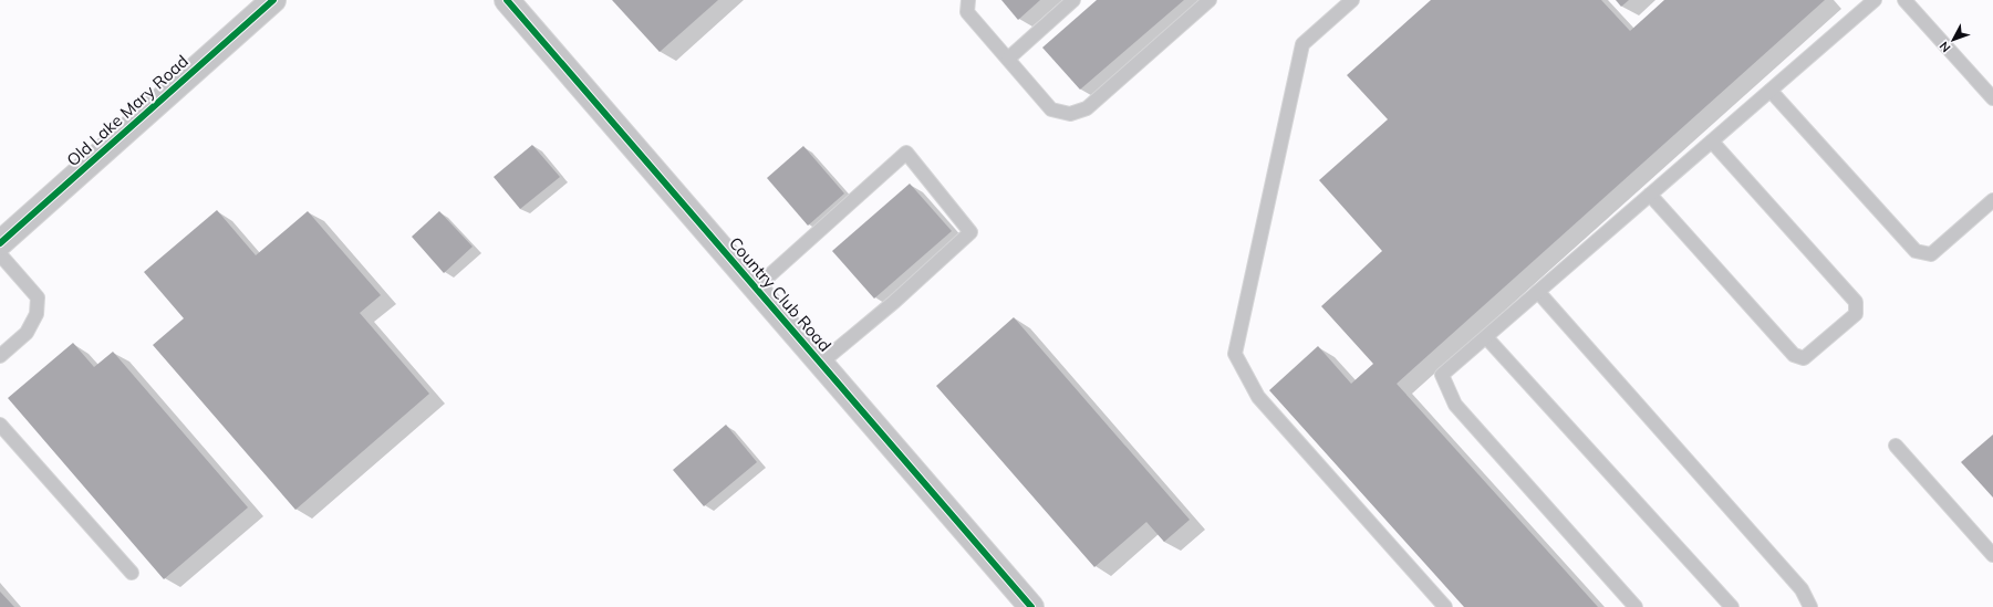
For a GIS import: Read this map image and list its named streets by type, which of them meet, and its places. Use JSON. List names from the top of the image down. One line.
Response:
{"streets":{"street":["Old Lake Mary Road","Country Club Road"]},"north":"bottom left"}
